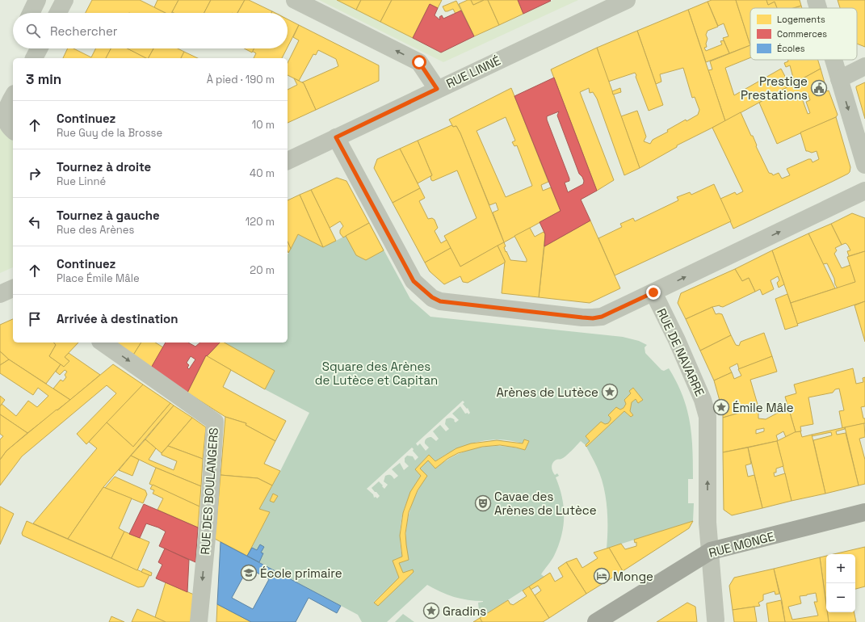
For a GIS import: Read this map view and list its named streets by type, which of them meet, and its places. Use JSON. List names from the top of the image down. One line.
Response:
{"streets":{"main road":["RUE MONGE"],"street":["RUE LINNÉ","RUE DE NAVARRE","RUE DES BOULANGERS"]},"crossings":[["RUE DE NAVARRE","RUE MONGE"]],"one_way":["RUE DES BOULANGERS"],"parks":["Square des Arènes de Lutèce et Capitan"],"places":{"public building":["Prestige Prestations"],"place":["Arènes de Lutèce","Émile Mâle","Gradins"],"theatre":["Cavae des Arènes de Lutèce"],"school or university":["École primaire"],"hotel":["Monge"]},"legend":["Logements","Commerces","Écoles"],"page":{"search":"Rechercher","heading":["3 min","À pied · 190 m"],"list":[["Continuez","Rue Guy de la Brosse","10 m"],["Tournez à droite","Rue Linné","40 m"],["Tournez à gauche","Rue des Arènes","120 m"],["Continuez","Place Émile Mâle","20 m"],"Arrivée à destination"],"map_buttons":["+","−"]}}
